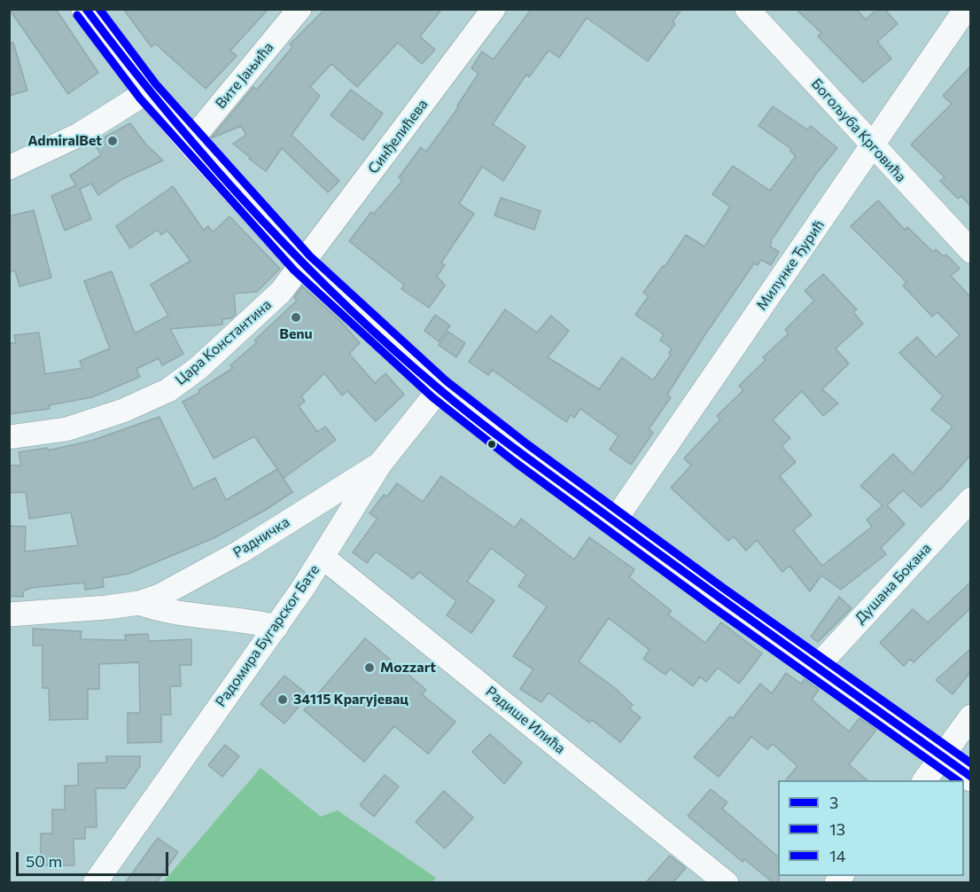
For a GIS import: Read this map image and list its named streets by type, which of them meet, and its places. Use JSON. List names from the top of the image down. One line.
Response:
{"streets":{"street":["Вите Јањића","Богољуба Крговића","Синђелићева","Милунке Ђурић","Цара Константина","Радничка","Душана Бокана","Радомира Бугарског Бате","Радише Илића"]},"crossings":[["Богољуба Крговића","Милунке Ђурић"],["Синђелићева","Цара Константина"],["Радничка","Радомира Бугарског Бате"],["Радомира Бугарског Бате","Радише Илића"]],"places":["AdmiralBet","Benu","Mozzart","34115 Крагујевац"],"lines":["transit line 3","transit line 14","transit line 13"],"legend":["3","13","14"],"scale_bar":"50 m"}
